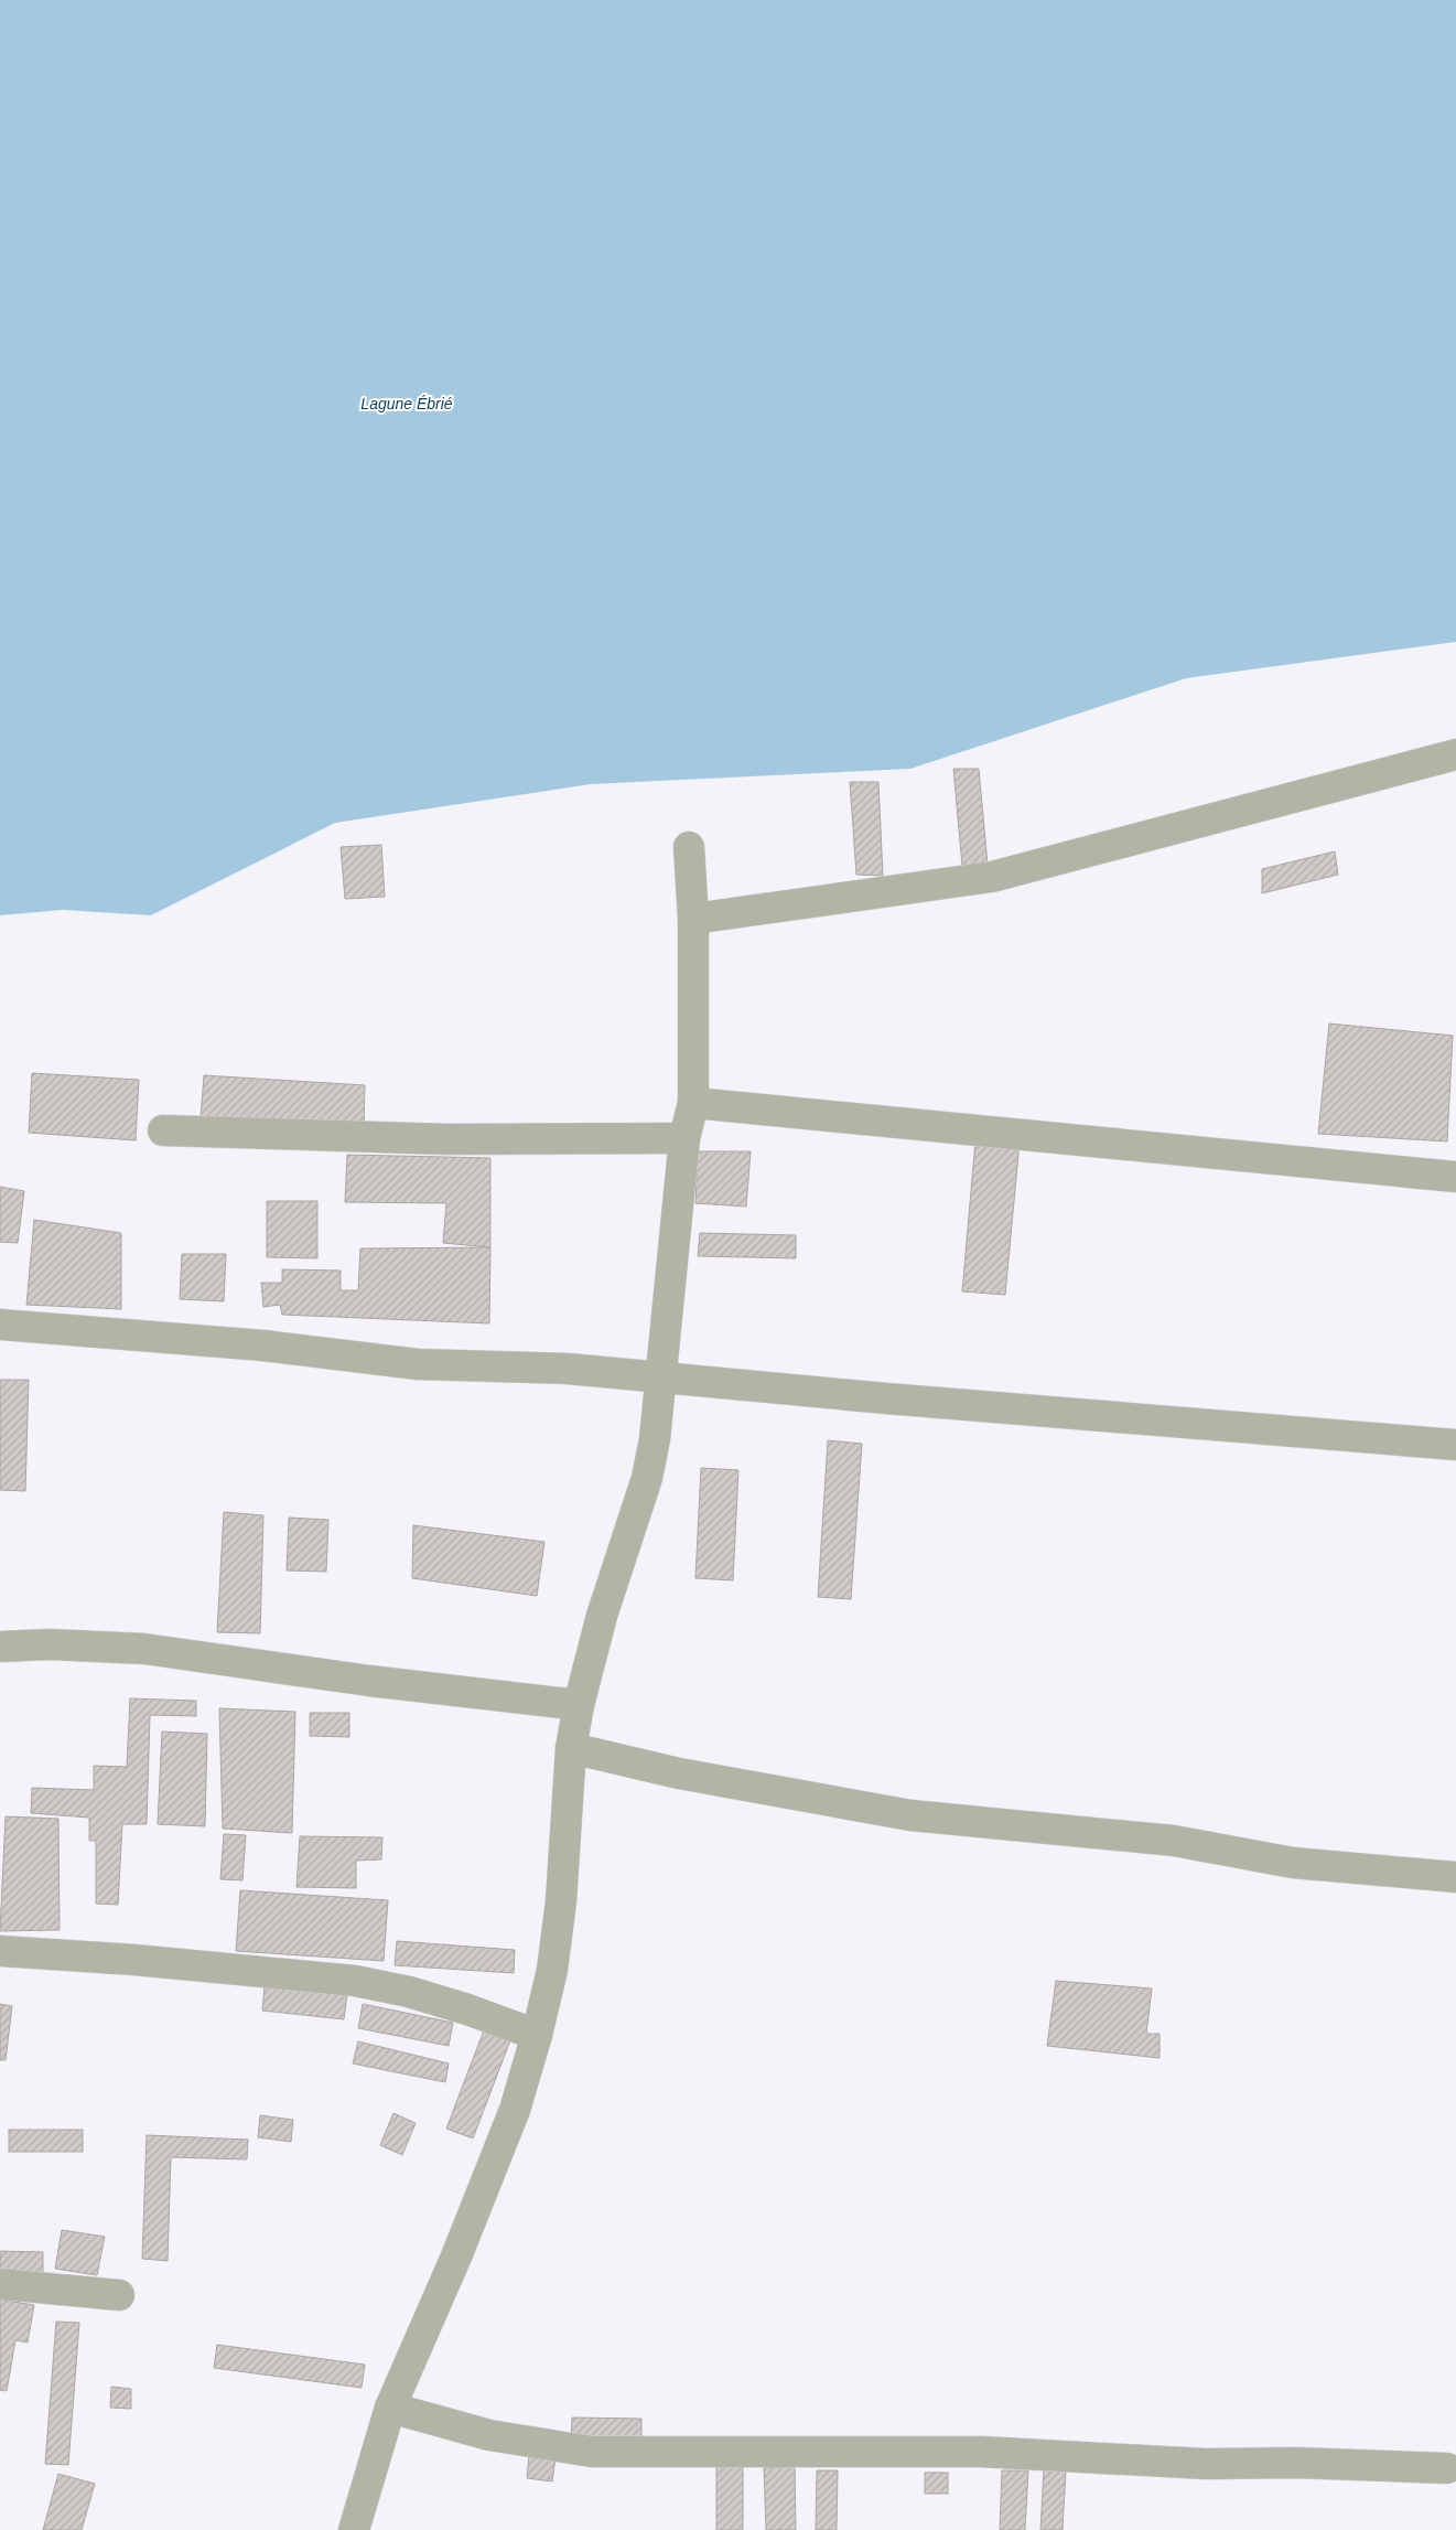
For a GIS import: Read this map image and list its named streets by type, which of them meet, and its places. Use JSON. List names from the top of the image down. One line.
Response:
{"water":["Lagune Ébrié"]}
